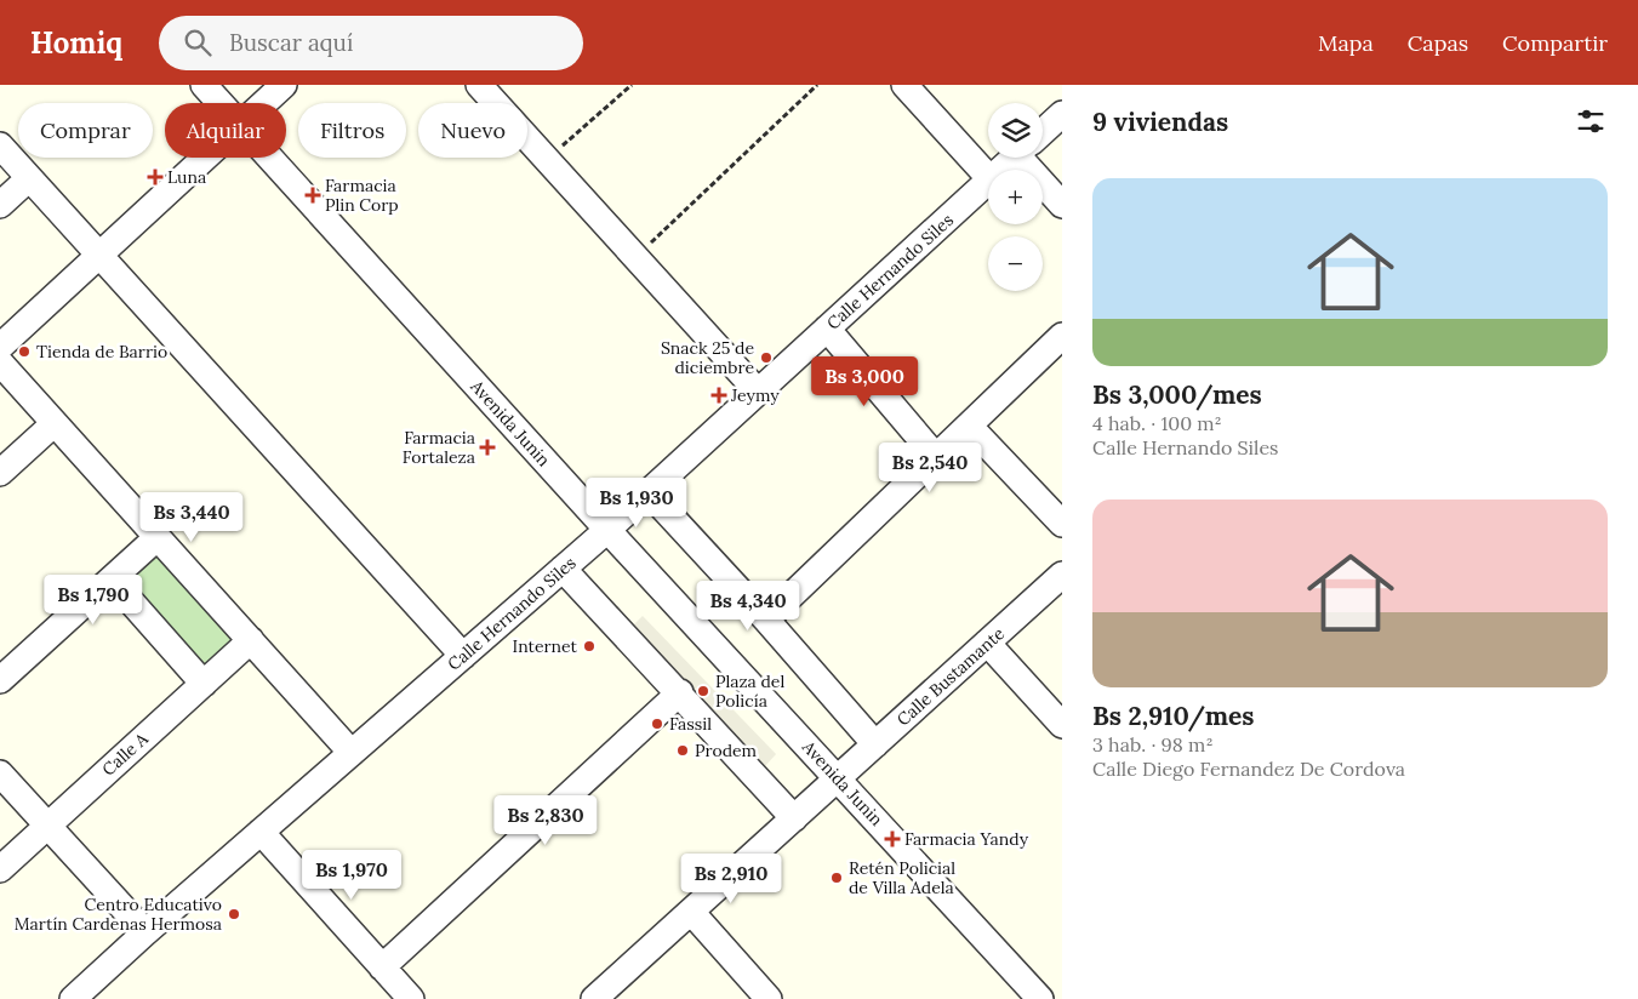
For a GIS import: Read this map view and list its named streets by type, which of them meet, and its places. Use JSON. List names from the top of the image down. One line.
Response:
{"streets":{"street":["Calle Hernando Siles","Avenida Junin","Calle Bustamante","Calle A"]},"crossings":[["Calle Hernando Siles","Avenida Junin"],["Avenida Junin","Calle Bustamante"]],"places":{"health":["Luna","Farmacia Plin Corp","Jeymy","Farmacia Fortaleza","Farmacia Yandy"],"other":["Tienda de Barrio","Snack 25 de diciembre","Internet","Plaza del Policía","Fassil","Prodem","Retén Policial de Villa Adela","Centro Educativo Martín Cardenas Hermosa"]},"page":{"header":"Homiq","search":"Buscar aquí","nav":["Mapa","Capas","Compartir"],"heading":"9 viviendas","map_buttons":["+","−"],"chip":["Comprar","Alquilar","Filtros","Nuevo"],"list":[{"name":"Bs 3,000/mes","note":"4 hab. · 100 m² · Calle Hernando Siles"},{"name":"Bs 2,910/mes","note":"3 hab. · 98 m² · Calle Diego Fernandez De Cordova"}],"price":["Bs 3,000","Bs 2,540","Bs 1,930","Bs 3,440","Bs 1,790","Bs 4,340","Bs 2,830","Bs 1,970","Bs 2,910"]}}
